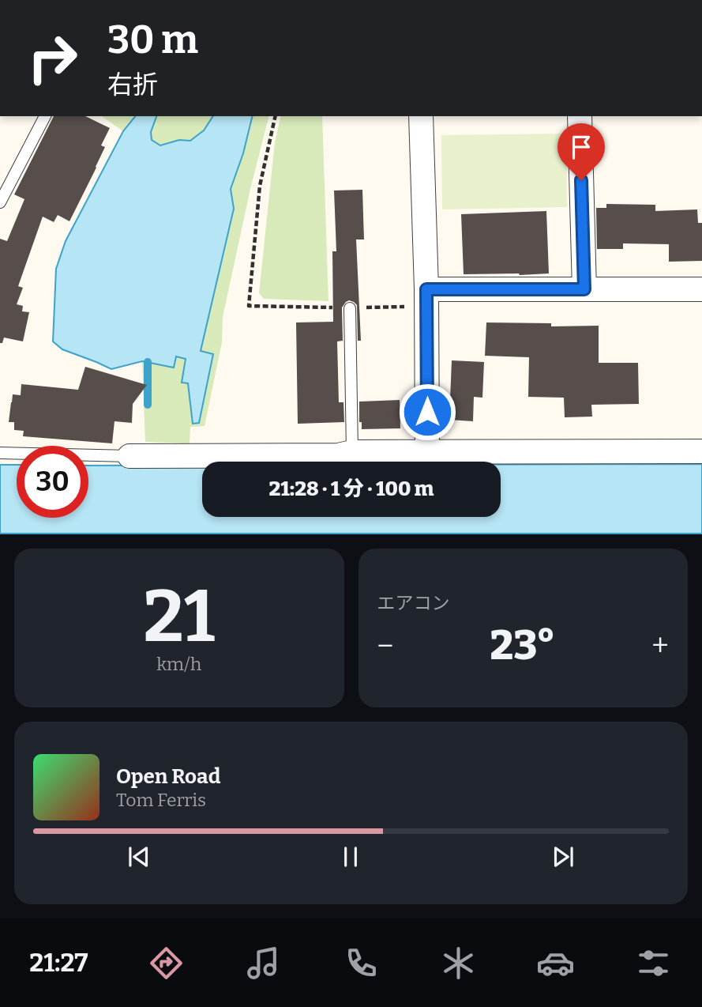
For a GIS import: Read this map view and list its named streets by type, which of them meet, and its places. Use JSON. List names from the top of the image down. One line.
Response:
{"page":{"turn":["30 m","右折"],"limit":"30","trip":"21:28 · 1 分 · 100 m","tile":[["21","km/h"],"エアコン"],"heat":["−","23°","+"],"song":["Open Road","Tom Ferris"],"tabs":"21:27"}}
